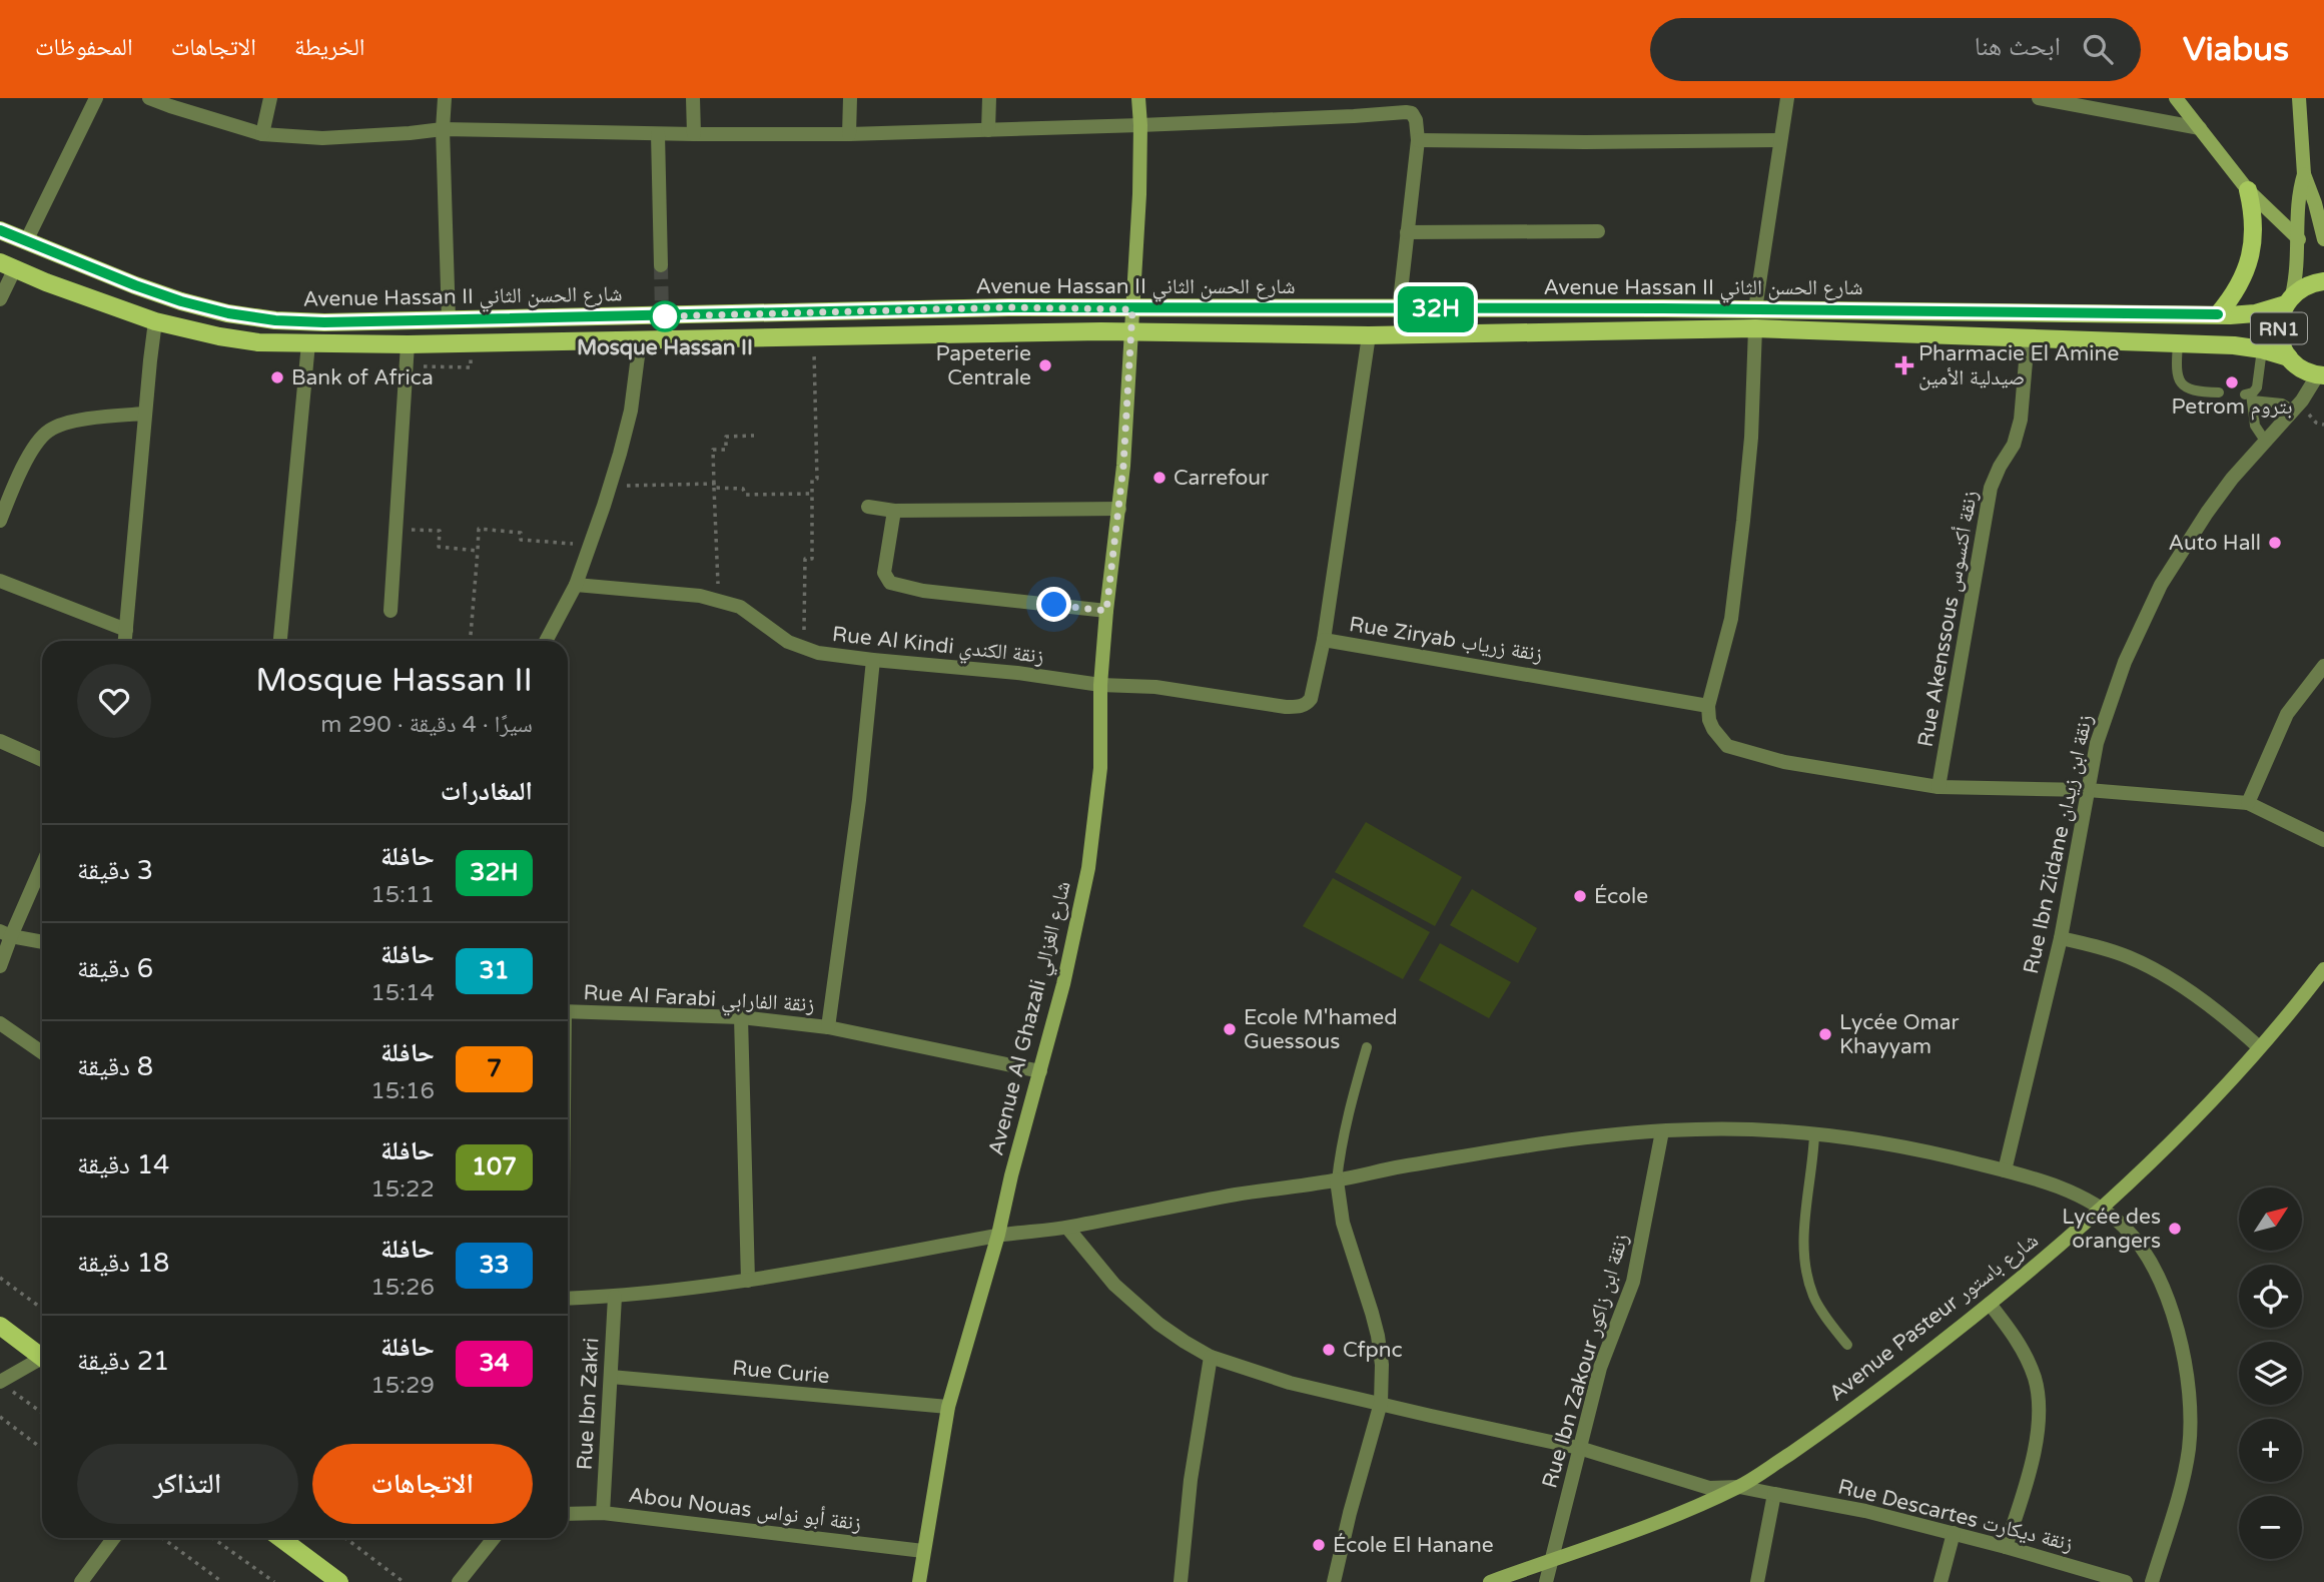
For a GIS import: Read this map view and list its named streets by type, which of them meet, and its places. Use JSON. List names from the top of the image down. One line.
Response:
{"streets":{"main road":["Avenue Hassan II شارع الحسن الثاني","RN1"],"street":["Rue Akenssous زنقة أكنسوس","Rue Ziryab زنقة زرياب","Rue Al Kindi زنقة الكندي","Rue Ibn Zidane زنقة ابن زيدان","Rue Al Farabi زنقة الفارابي","Avenue Al Ghazali شارع الغزالي","Avenue Pasteur شارع باستور","Rue Ibn Zakour زنقة ابن زاكور","Rue Curie","Rue Ibn Zakri","Abou Nouas زنقة أبو نواس","Rue Descartes زنقة ديكارت"]},"crossings":[["Avenue Hassan II شارع الحسن الثاني","RN1"],["Avenue Hassan II شارع الحسن الثاني","Rue Akenssous زنقة أكنسوس"],["Avenue Hassan II شارع الحسن الثاني","Avenue Al Ghazali شارع الغزالي"],["RN1","Rue Ibn Zidane زنقة ابن زيدان"],["Rue Ziryab زنقة زرياب","Rue Al Kindi زنقة الكندي"],["Rue Ziryab زنقة زرياب","Avenue Al Ghazali شارع الغزالي"],["Rue Al Kindi زنقة الكندي","Avenue Al Ghazali شارع الغزالي"],["Rue Al Farabi زنقة الفارابي","Avenue Al Ghazali شارع الغزالي"],["Avenue Al Ghazali شارع الغزالي","Rue Curie"],["Avenue Al Ghazali شارع الغزالي","Abou Nouas زنقة أبو نواس"],["Avenue Pasteur شارع باستور","Rue Ibn Zakour زنقة ابن زاكور"],["Avenue Pasteur شارع باستور","Rue Descartes زنقة ديكارت"],["Rue Ibn Zakour زنقة ابن زاكور","Rue Descartes زنقة ديكارت"],["Rue Curie","Rue Ibn Zakri"],["Rue Ibn Zakri","Abou Nouas زنقة أبو نواس"]],"places":{"other":["Mosque Hassan II","Papeterie Centrale","Bank of Africa","Petrom بتروم","Carrefour","Auto Hall","École","Ecole M'hamed Guessous","Lycée Omar Khayyam","Lycée des orangers","Cfpnc","École El Hanane"],"health":["Pharmacie El Amine صيدلية الأمين"]},"lines":["bus line 32H"],"north":"top right","page":{"header":"Viabus","search":"ابحث هنا","nav":["الخريطة","الاتجاهات","المحفوظات"],"on_map":"32H","heading":[["Mosque Hassan II","سيرًا · 4 دقيقة · 290 m"],"المغادرات"],"list":[{"mark":"32H","name":"حافلة","note":"15:11","value":"3 دقيقة"},{"mark":"31","name":"حافلة","note":"15:14","value":"6 دقيقة"},{"mark":"7","name":"حافلة","note":"15:16","value":"8 دقيقة"},{"mark":"107","name":"حافلة","note":"15:22","value":"14 دقيقة"},{"mark":"33","name":"حافلة","note":"15:26","value":"18 دقيقة"},{"mark":"34","name":"حافلة","note":"15:29","value":"21 دقيقة"}],"map_buttons":["+","−"],"buttons":["الاتجاهات","التذاكر"]}}
